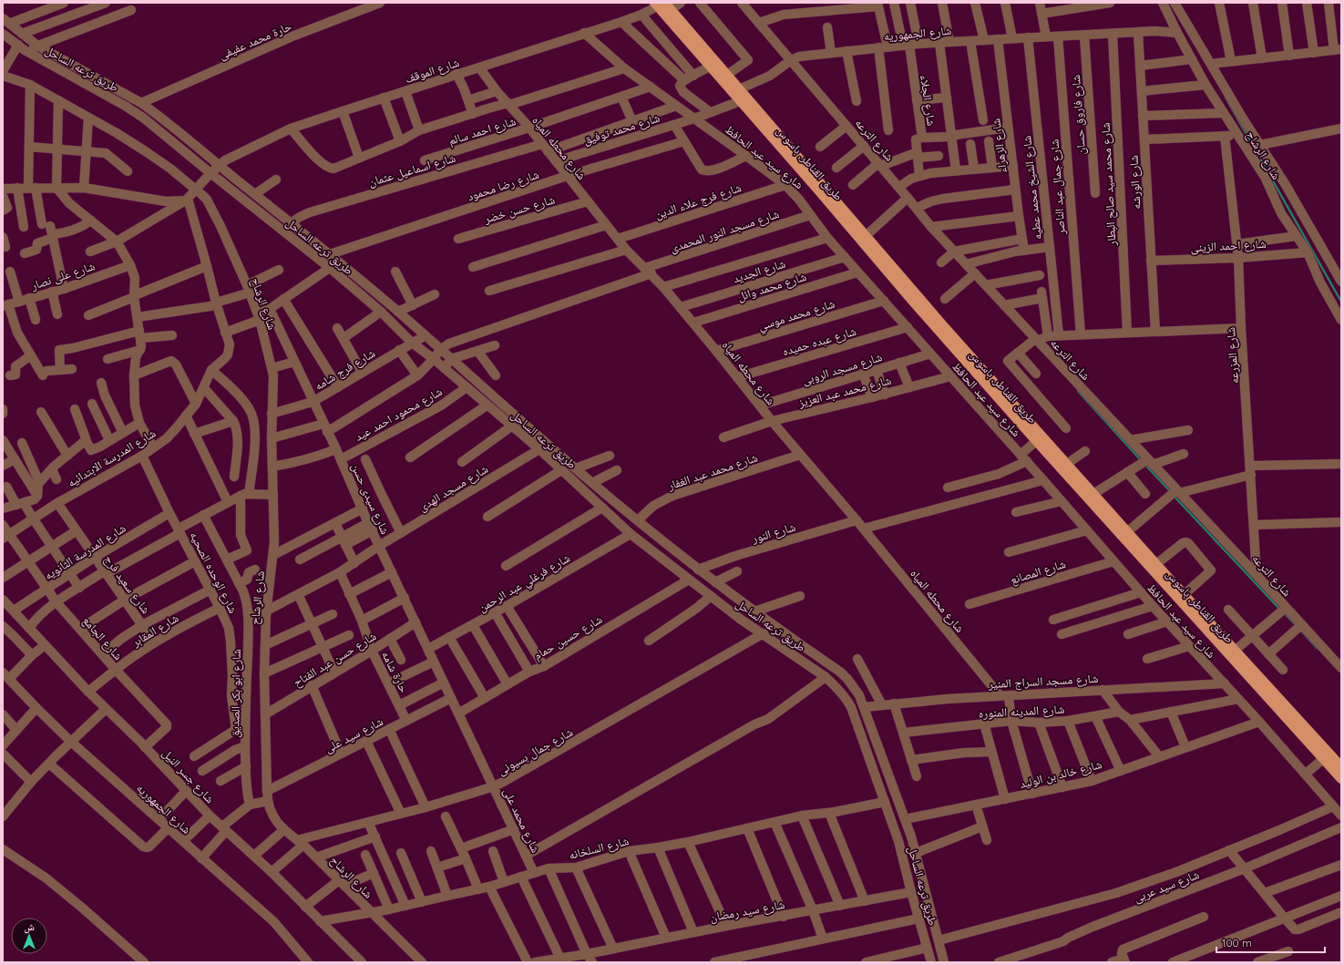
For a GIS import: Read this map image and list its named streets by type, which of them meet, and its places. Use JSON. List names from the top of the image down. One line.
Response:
{"streets":{"main road":["طريق القناطر, باسوس"],"street":["شارع الجمهوريه","حارة محمد عفيفى","طريق ترعه الساحل","شارع الموقف","شارع الجلاء","شارع فاروق حسان","شارع محمد توفيق","شارع احمد سالم","شارع الترعه","شارع الزهراء","شارع محطه المياه","شارع الرشاح","شارع سيد عبد الحافظ","شارع اسماعيل عثمان","شارع الورشه","شارع محمد سيد صالح البطار","شارع رضا محمود","شارع جمال عبد الناصر","شارع الشيخ محمد عطيه","شارع فرج علاء الدين","شارع حسن خضر","شارع مسجد النور المحمدى","شارع احمد الزينى","شارع الجديد","شارع على نصار","شارع محمد وائل","شارع محمد موسي","شارع عبده حميده","شارع المزرعه","شارع مسجد الروبى","شارع فرج شامه","شارع محمد عبد العزيز","شارع محمود احمد عيد","شارع المدرسة الابتدائيه","شارع محمد عبد الغفار","شارع مسجد الهدى","شارع سيدى حسن","شارع النور","شارع المدرسة الثانويه","شارع المصانع","شارع الوحده الصحيه","شارع فرغلي عبد الرحمن","شارع سعيد فرج","شارع المقابر","شارع حسين حمام","شارع الجامع","شارع حسن عبد الفتاح","حارة شامه","شارع مسجد السراج المنير","شارع ابو بكر الصديق","شارع المدينه المنوره","شارع سيد على","شارع جمال بسيونى","شارع خالد بن الوليد","شارع جسر النيل","شارع محمد على","شارع السلخانه","شارع سيد عربى","شارع سيد رمضان"]},"crossings":[["شارع الجمهوريه","شارع الجلاء"],["شارع الجمهوريه","شارع فاروق حسان"],["شارع الجمهوريه","شارع الترعه"],["شارع الجمهوريه","شارع الزهراء"],["شارع الجمهوريه","شارع الرشاح"],["شارع الجمهوريه","شارع الورشه"],["شارع الجمهوريه","شارع محمد سيد صالح البطار"],["شارع الجمهوريه","شارع جمال عبد الناصر"],["شارع الجمهوريه","شارع الشيخ محمد عطيه"],["حارة محمد عفيفى","طريق ترعه الساحل"],["طريق ترعه الساحل","شارع الموقف"],["طريق ترعه الساحل","شارع اسماعيل عثمان"],["طريق ترعه الساحل","شارع رضا محمود"],["طريق ترعه الساحل","شارع مسجد النور المحمدى"],["طريق ترعه الساحل","شارع فرج شامه"],["طريق ترعه الساحل","شارع محمود احمد عيد"],["طريق ترعه الساحل","شارع محمد عبد الغفار"],["طريق ترعه الساحل","شارع مسجد الهدى"],["طريق ترعه الساحل","شارع النور"],["طريق ترعه الساحل","شارع فرغلي عبد الرحمن"],["طريق ترعه الساحل","شارع حسين حمام"],["طريق ترعه الساحل","شارع مسجد السراج المنير"],["طريق ترعه الساحل","شارع جمال بسيونى"],["طريق ترعه الساحل","شارع خالد بن الوليد"],["طريق ترعه الساحل","شارع السلخانه"],["طريق ترعه الساحل","شارع سيد رمضان"],["شارع الموقف","شارع محطه المياه"],["شارع الموقف","شارع الرشاح"],["شارع الموقف","شارع سيد عبد الحافظ"],["شارع الموقف","طريق القناطر, باسوس"],["شارع الموقف","شارع المدرسة الابتدائيه"],["شارع محمد توفيق","شارع محطه المياه"],["شارع محمد توفيق","شارع سيد عبد الحافظ"],["شارع محمد توفيق","طريق القناطر, باسوس"],["شارع احمد سالم","شارع محطه المياه"],["شارع احمد سالم","شارع سيد عبد الحافظ"],["شارع الترعه","شارع المزرعه"],["شارع محطه المياه","شارع اسماعيل عثمان"],["شارع محطه المياه","شارع رضا محمود"],["شارع محطه المياه","شارع فرج علاء الدين"],["شارع محطه المياه","شارع حسن خضر"],["شارع محطه المياه","شارع مسجد النور المحمدى"],["شارع محطه المياه","شارع الجديد"],["شارع محطه المياه","شارع محمد وائل"],["شارع محطه المياه","شارع محمد موسي"],["شارع محطه المياه","شارع عبده حميده"],["شارع محطه المياه","شارع مسجد الروبى"],["شارع محطه المياه","شارع محمد عبد العزيز"],["شارع محطه المياه","شارع محمد عبد الغفار"],["شارع محطه المياه","شارع النور"],["شارع محطه المياه","شارع مسجد السراج المنير"],["شارع الرشاح","شارع احمد الزينى"],["شارع الرشاح","شارع فرج شامه"],["شارع الرشاح","شارع مسجد الهدى"],["شارع الرشاح","شارع حسن عبد الفتاح"],["شارع الرشاح","شارع سيد على"],["شارع الرشاح","شارع جمال بسيونى"],["شارع الرشاح","شارع السلخانه"],["شارع سيد عبد الحافظ","شارع اسماعيل عثمان"],["شارع سيد عبد الحافظ","شارع فرج علاء الدين"],["شارع سيد عبد الحافظ","شارع مسجد النور المحمدى"],["شارع سيد عبد الحافظ","شارع الجديد"],["شارع سيد عبد الحافظ","شارع محمد وائل"],["شارع سيد عبد الحافظ","شارع محمد موسي"],["شارع سيد عبد الحافظ","شارع عبده حميده"],["شارع سيد عبد الحافظ","شارع مسجد الروبى"],["شارع سيد عبد الحافظ","شارع محمد عبد العزيز"],["شارع سيد عبد الحافظ","شارع المصانع"],["شارع سيد عبد الحافظ","شارع مسجد السراج المنير"],["شارع سيد عبد الحافظ","شارع خالد بن الوليد"],["شارع الورشه","شارع احمد الزينى"],["شارع احمد الزينى","شارع المزرعه"],["شارع فرج شامه","شارع سيدى حسن"],["شارع محمود احمد عيد","شارع سيدى حسن"],["شارع المدرسة الابتدائيه","شارع الوحده الصحيه"],["شارع المدرسة الابتدائيه","شارع سعيد فرج"],["شارع المدرسة الابتدائيه","شارع الجامع"],["شارع مسجد الهدى","شارع سيدى حسن"],["شارع مسجد الهدى","حارة شامه"],["شارع سيدى حسن","شارع فرغلي عبد الرحمن"],["شارع سيدى حسن","شارع حسن عبد الفتاح"],["شارع سيدى حسن","شارع سيد على"],["شارع سيدى حسن","شارع محمد على"],["شارع المدرسة الثانويه","شارع الوحده الصحيه"],["شارع المدرسة الثانويه","شارع سعيد فرج"],["شارع المدرسة الثانويه","شارع الجامع"],["شارع المدرسة الثانويه","شارع جسر النيل"],["شارع الوحده الصحيه","شارع المقابر"],["شارع الوحده الصحيه","شارع ابو بكر الصديق"],["شارع سعيد فرج","شارع المقابر"],["شارع المقابر","شارع الجامع"],["شارع المقابر","شارع جسر النيل"],["شارع حسين حمام","شارع محمد على"],["شارع الجامع","شارع جسر النيل"],["شارع حسن عبد الفتاح","حارة شامه"],["حارة شامه","شارع سيد على"],["شارع سيد على","شارع محمد على"],["شارع جمال بسيونى","شارع محمد على"],["شارع جسر النيل","شارع السلخانه"],["شارع محمد على","شارع السلخانه"]],"scale_bar":"100 m","north":"top"}
